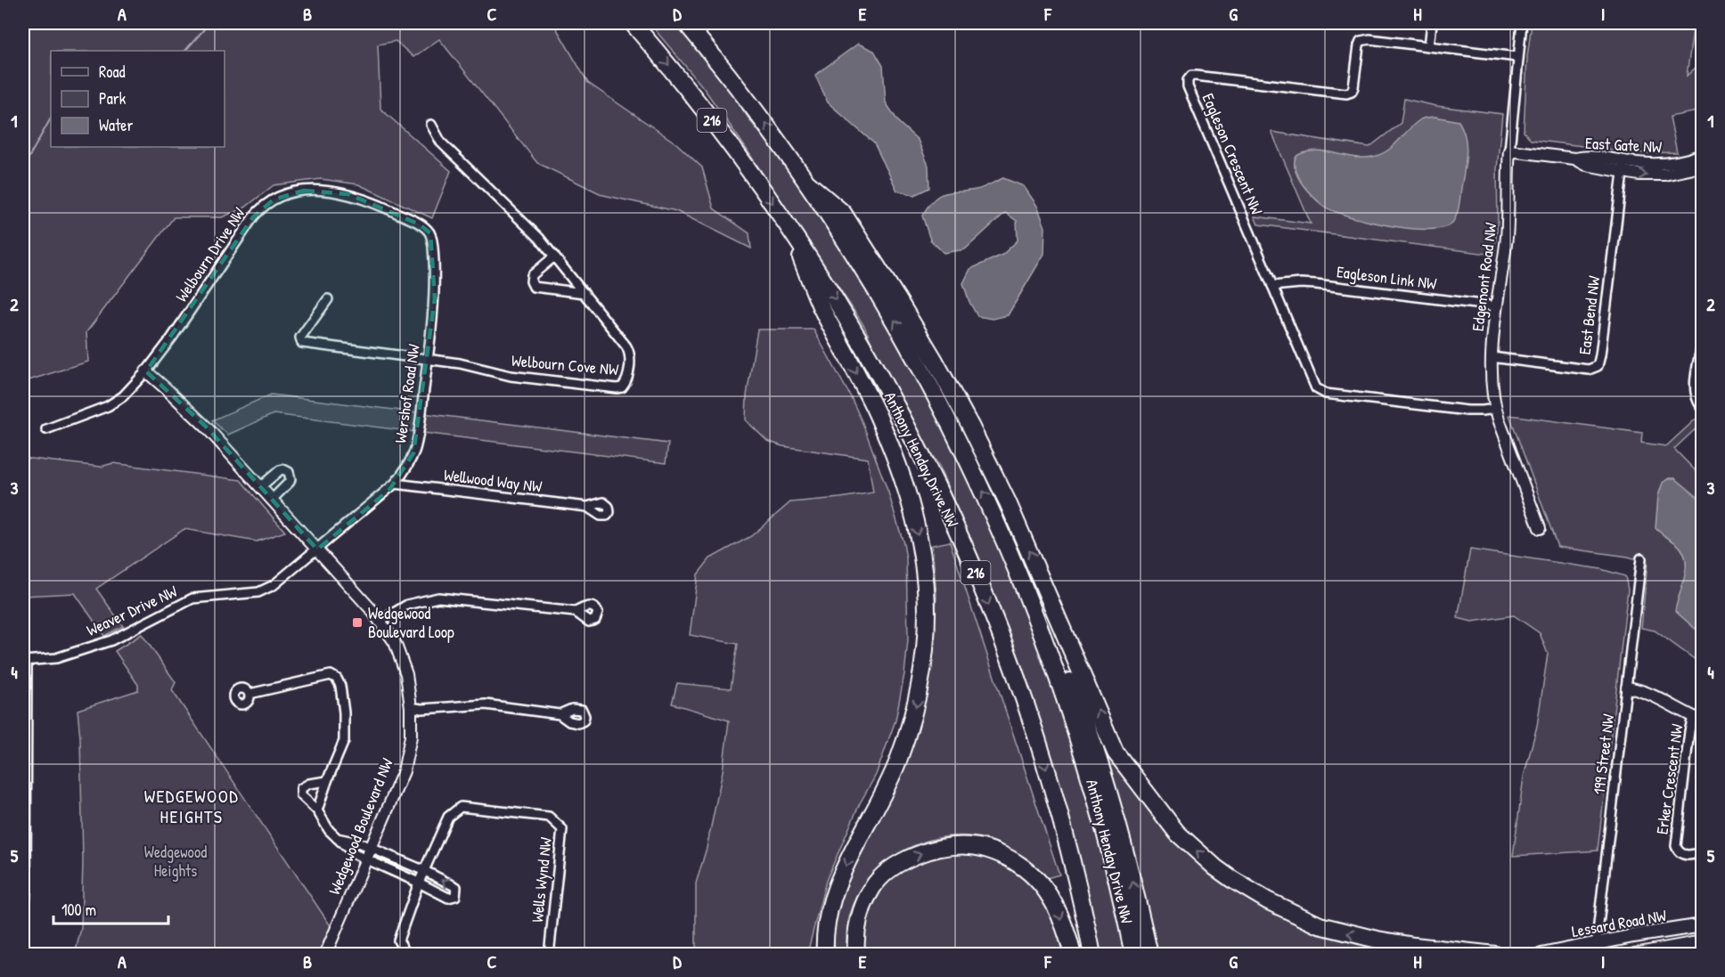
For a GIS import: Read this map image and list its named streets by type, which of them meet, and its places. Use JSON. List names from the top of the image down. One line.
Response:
{"streets":{"highway":["216","Anthony Henday Drive NW"],"main road":["Lessard Road NW"],"street":["East Gate NW","Eagleson Crescent NW","Welbourn Drive NW","Edgemont Road NW","Eagleson Link NW","East Bend NW","Welbourn Cove NW","Wershof Road NW","Wellwood Way NW","Weaver Drive NW","199 Street NW","Erker Crescent NW","Wedgewood Boulevard NW","Wells Wynd NW"]},"crossings":[["East Gate NW","Edgemont Road NW"],["East Gate NW","East Bend NW"],["Eagleson Crescent NW","Edgemont Road NW"],["Eagleson Crescent NW","Eagleson Link NW"],["Welbourn Drive NW","Wershof Road NW"],["Welbourn Drive NW","Wedgewood Boulevard NW"],["Edgemont Road NW","Eagleson Link NW"],["Edgemont Road NW","East Bend NW"],["Welbourn Cove NW","Wershof Road NW"],["Wershof Road NW","Wellwood Way NW"],["Wershof Road NW","Weaver Drive NW"],["Wershof Road NW","Wedgewood Boulevard NW"],["Weaver Drive NW","Wedgewood Boulevard NW"],["199 Street NW","Lessard Road NW"]],"districts":["WEDGEWOOD HEIGHTS"],"parks":["Wedgewood Heights"],"places":{"transit":["Wedgewood Boulevard Loop"]},"legend":["Road","Park","Water"],"scale_bar":"100 m","grid":{"columns":["A","B","C","D","E","F","G","H","I"],"rows":["1","2","3","4","5"]}}
